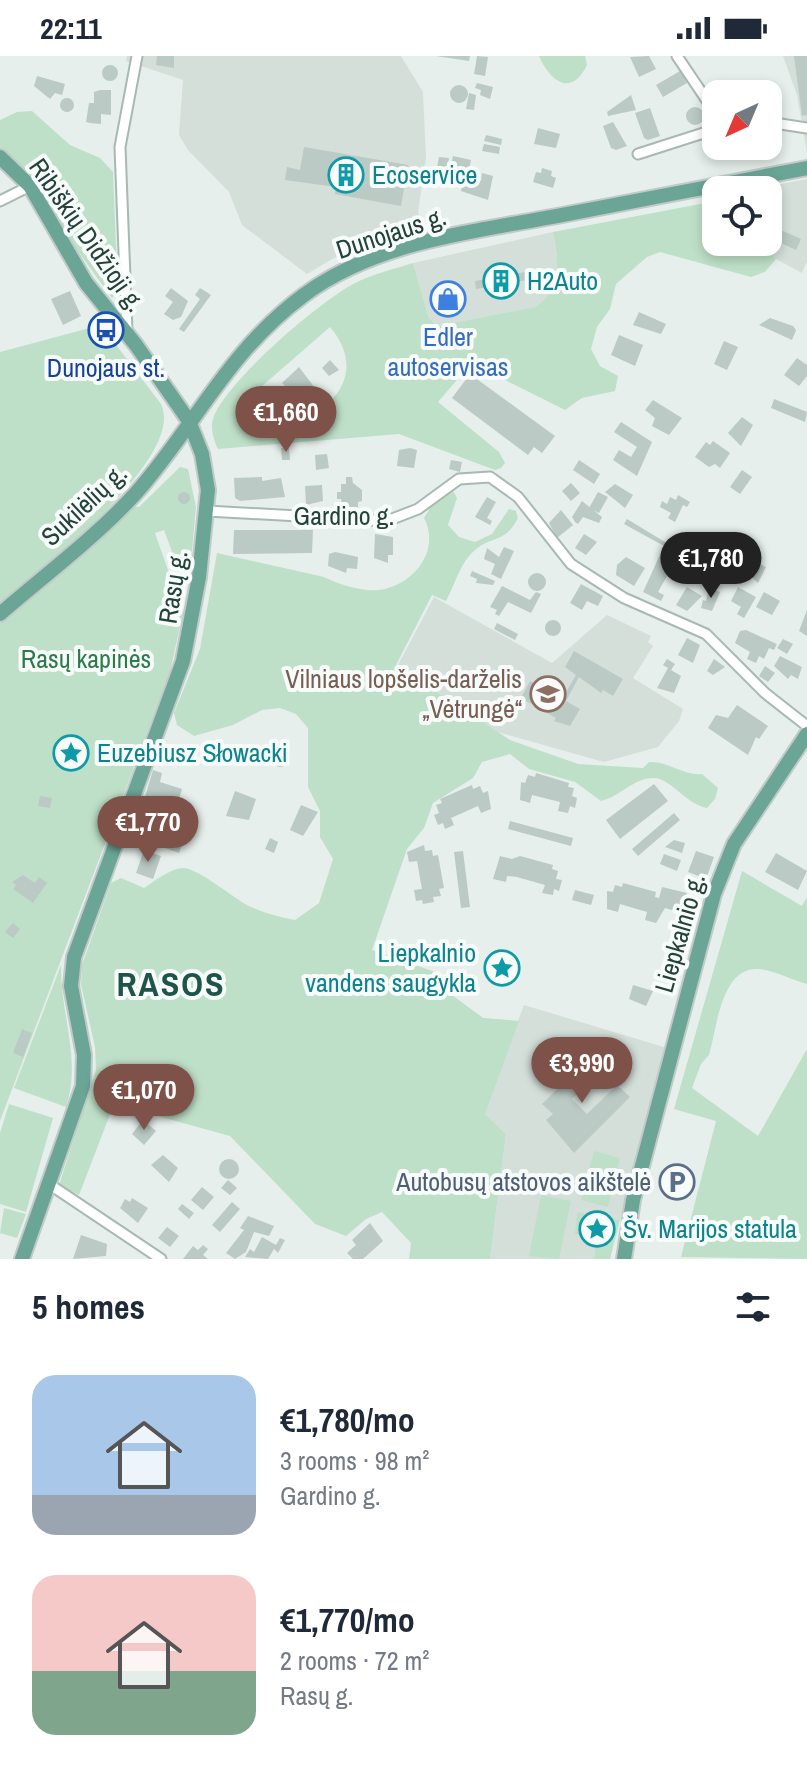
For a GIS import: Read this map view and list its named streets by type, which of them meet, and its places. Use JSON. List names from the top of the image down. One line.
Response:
{"streets":{"main road":["Dunojaus g.","Ribiškių Didžioji g.","Sukilėlių g.","Rasų g.","Liepkalnio g."],"street":["Gardino g."]},"crossings":[["Dunojaus g.","Ribiškių Didžioji g."],["Dunojaus g.","Sukilėlių g."],["Dunojaus g.","Rasų g."],["Ribiškių Didžioji g.","Sukilėlių g."],["Ribiškių Didžioji g.","Rasų g."],["Sukilėlių g.","Rasų g."],["Gardino g.","Rasų g."]],"districts":["RASOS"],"parks":["Rasų kapinės"],"places":{"building":["Ecoservice","H2Auto"],"shop":["Edler autoservisas"],"bus stop":["Dunojaus st."],"school or university":["Vilniaus lopšelis-darželis „Vėtrungė“"],"place":["Euzebiusz Słowacki","Liepkalnio vandens saugykla","Šv. Marijos statula"],"parking":["Autobusų atstovos aikštelė"]},"north":"bottom left","page":{"status":"22:11","price":["€1,660","€1,780","€1,770","€3,990","€1,070"],"heading":"5 homes","list":[{"name":"€1,780/mo","note":"3 rooms · 98 m² · Gardino g."},{"name":"€1,770/mo","note":"2 rooms · 72 m² · Rasų g."}]}}
